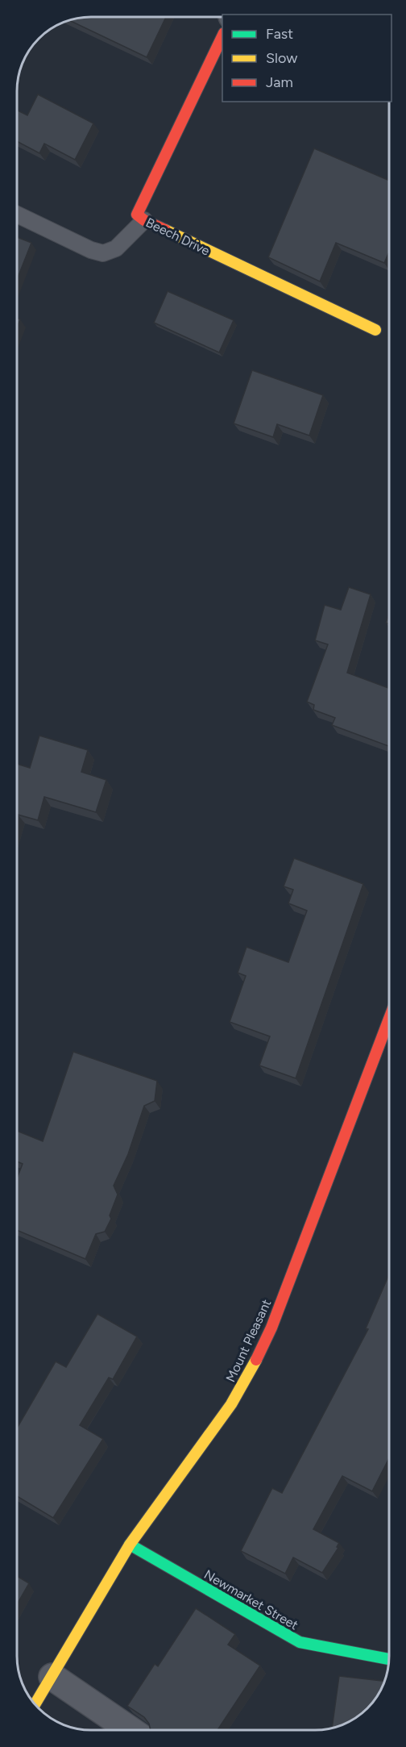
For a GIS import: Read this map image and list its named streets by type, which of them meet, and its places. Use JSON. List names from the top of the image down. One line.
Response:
{"streets":{"street":["Beech Drive","Mount Pleasant","Newmarket Street"]},"crossings":[["Mount Pleasant","Newmarket Street"]],"legend":["Fast","Slow","Jam"]}
